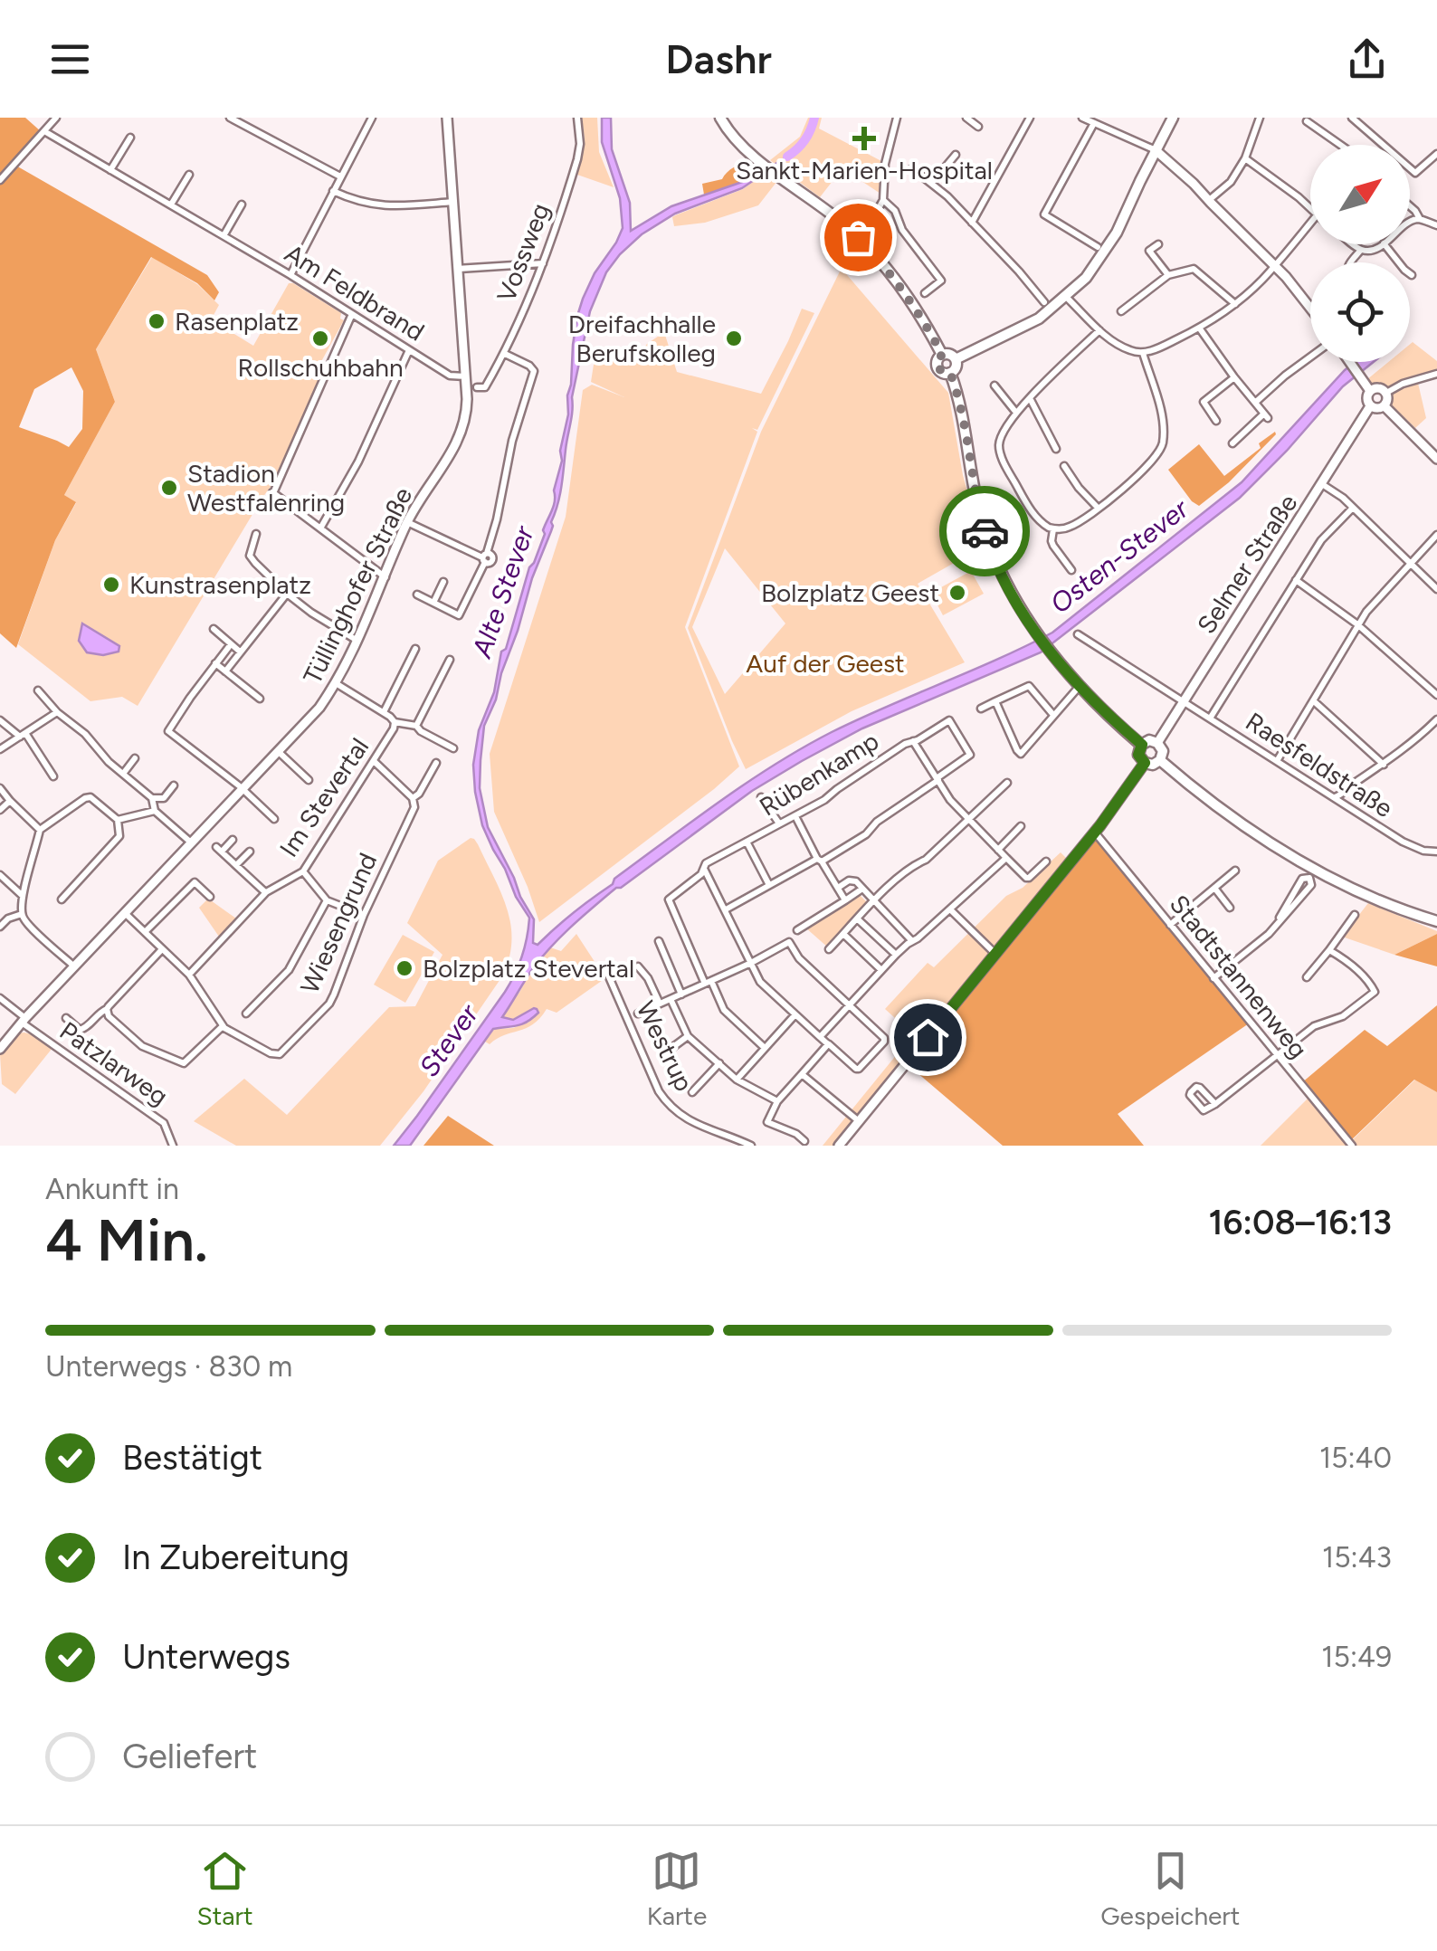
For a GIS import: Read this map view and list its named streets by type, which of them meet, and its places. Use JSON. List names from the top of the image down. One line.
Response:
{"streets":{"main road":["Selmer Straße","Tüllinghofer Straße"],"street":["Vossweg","Am Feldbrand","Raesfeldstraße","Rübenkamp","Im Stevertal","Wiesengrund","Stadtstannenweg","Westrup","Patzlarweg"]},"crossings":[["Am Feldbrand","Tüllinghofer Straße"],["Selmer Straße","Raesfeldstraße"],["Tüllinghofer Straße","Im Stevertal"],["Tüllinghofer Straße","Wiesengrund"],["Tüllinghofer Straße","Patzlarweg"],["Im Stevertal","Wiesengrund"]],"water":["Osten-Stever","Alte Stever","Stever"],"parks":["Auf der Geest"],"places":{"health":["Sankt-Marien-Hospital"],"other":["Rasenplatz","Rollschuhbahn","Dreifachhalle Berufskolleg","Stadion Westfalenring","Kunstrasenplatz","Bolzplatz Geest","Bolzplatz Stevertal"]},"north":"top right","page":{"header":"Dashr","heading":["4 Min.","Ankunft in","16:08–16:13"],"bar":"Unterwegs · 830 m","list":[["Bestätigt","15:40"],["In Zubereitung","15:43"],["Unterwegs","15:49"],"Geliefert"],"tabs":["Start","Karte","Gespeichert"]}}
